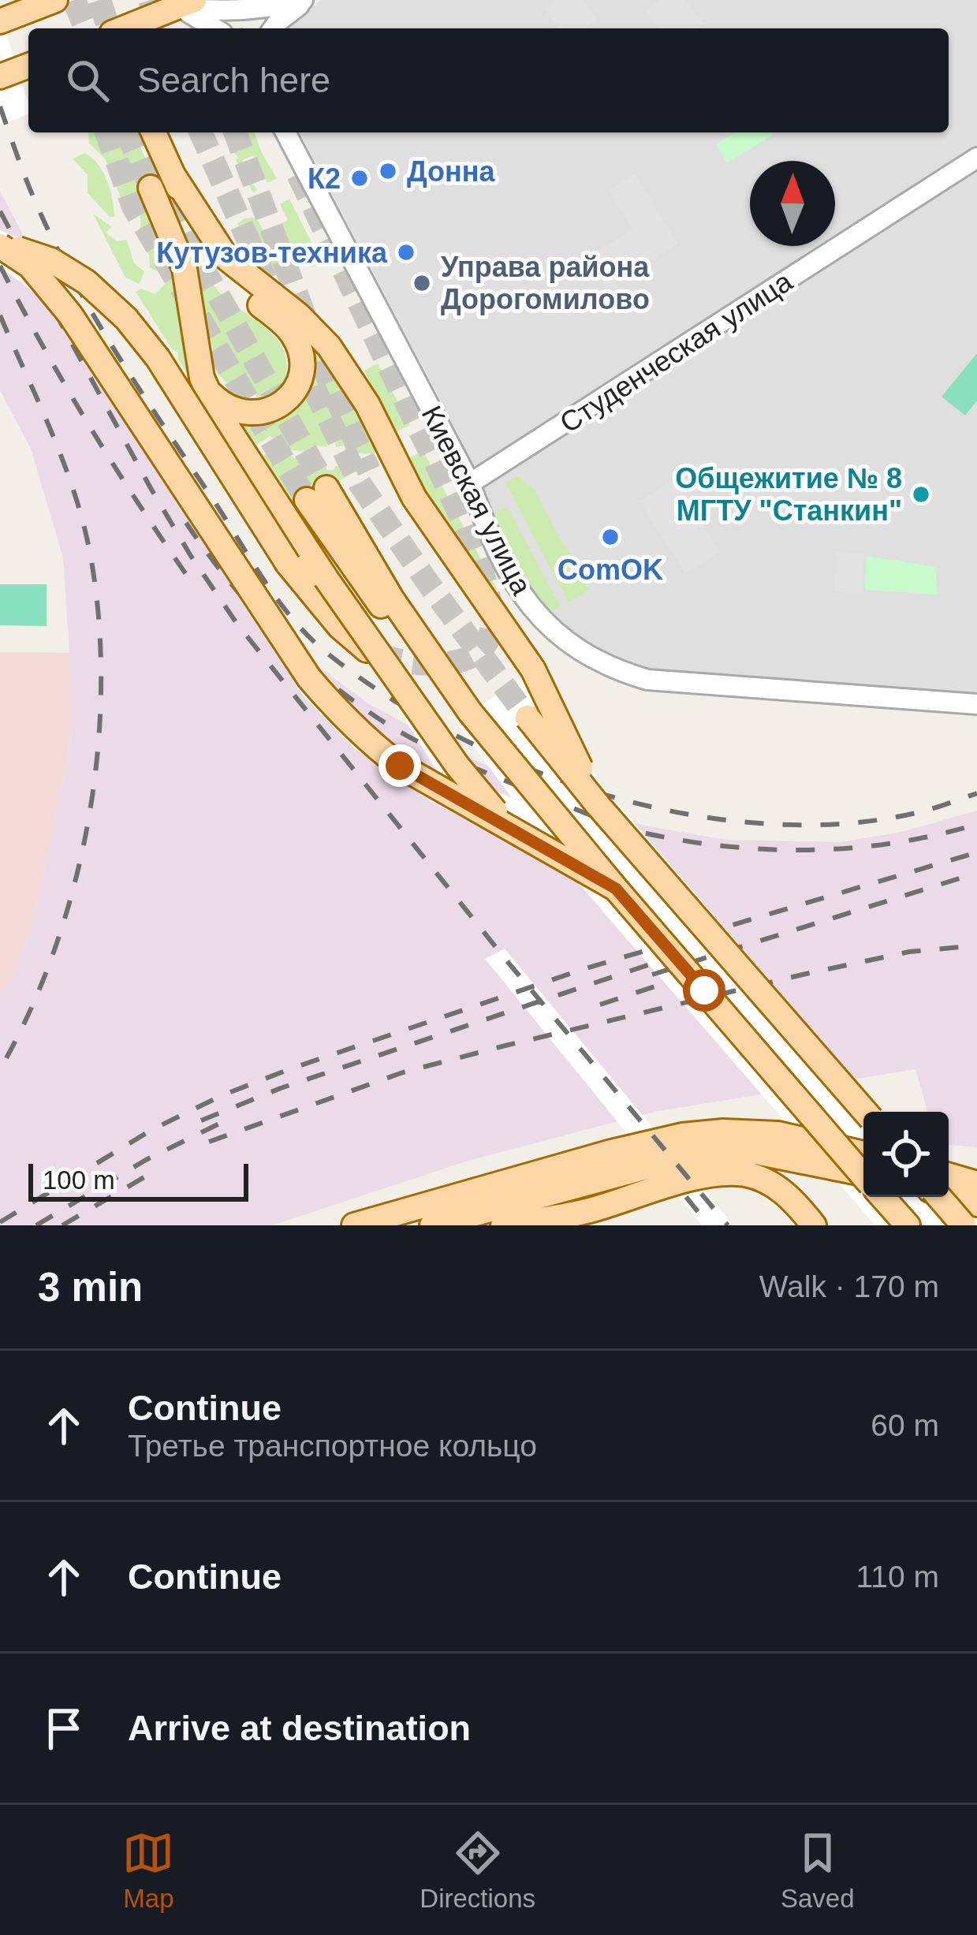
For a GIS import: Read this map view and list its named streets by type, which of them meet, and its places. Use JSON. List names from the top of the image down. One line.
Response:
{"streets":{"street":["Студенческая улица","Киевская улица"]},"crossings":[["Студенческая улица","Киевская улица"]],"places":["Донна","К2","Кутузов-техника","Управа района Дорогомилово","Общежитие № 8 МГТУ \"Станкин\"","ComOK"],"scale_bar":"100 m","north":"top","page":{"search":"Search here","scale":"100 m","heading":["3 min","Walk · 170 m"],"list":[["Continue","Третье транспортное кольцо","60 m"],["Continue","110 m"],"Arrive at destination"],"nav":["Map","Directions","Saved"]}}
